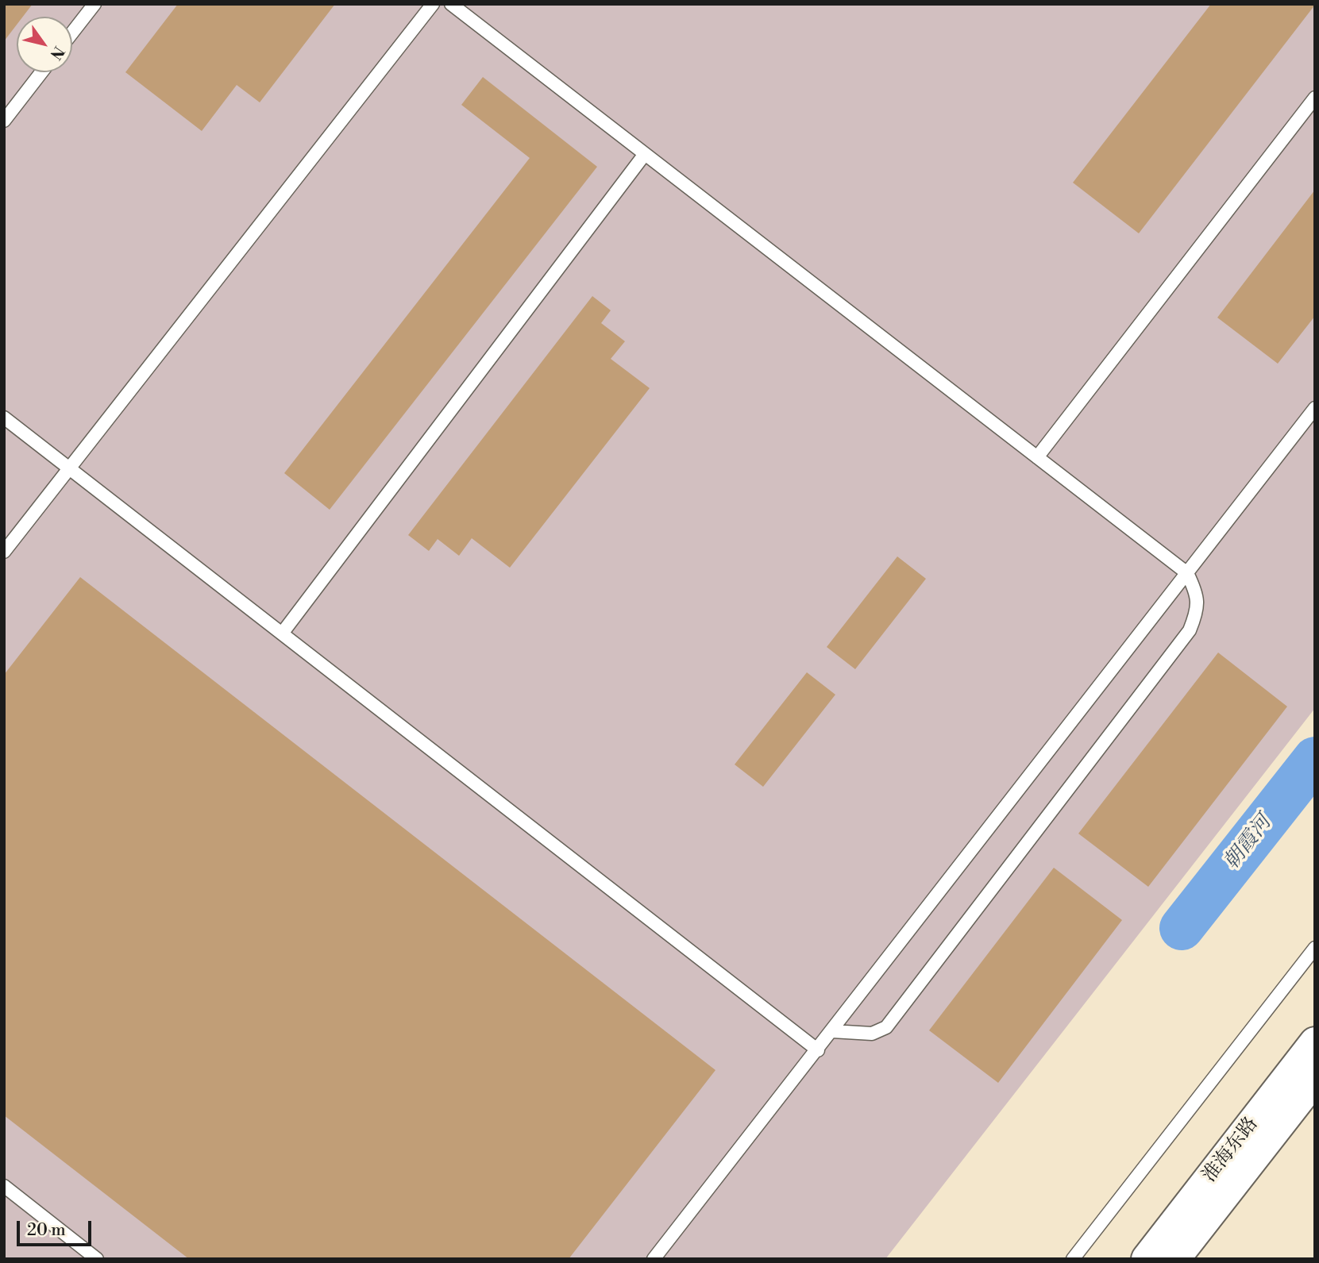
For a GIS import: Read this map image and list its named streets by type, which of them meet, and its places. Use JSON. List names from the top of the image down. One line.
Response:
{"streets":{"main road":["淮海东路"]},"water":["朝霞河"],"scale_bar":"20 m","north":"bottom right"}
